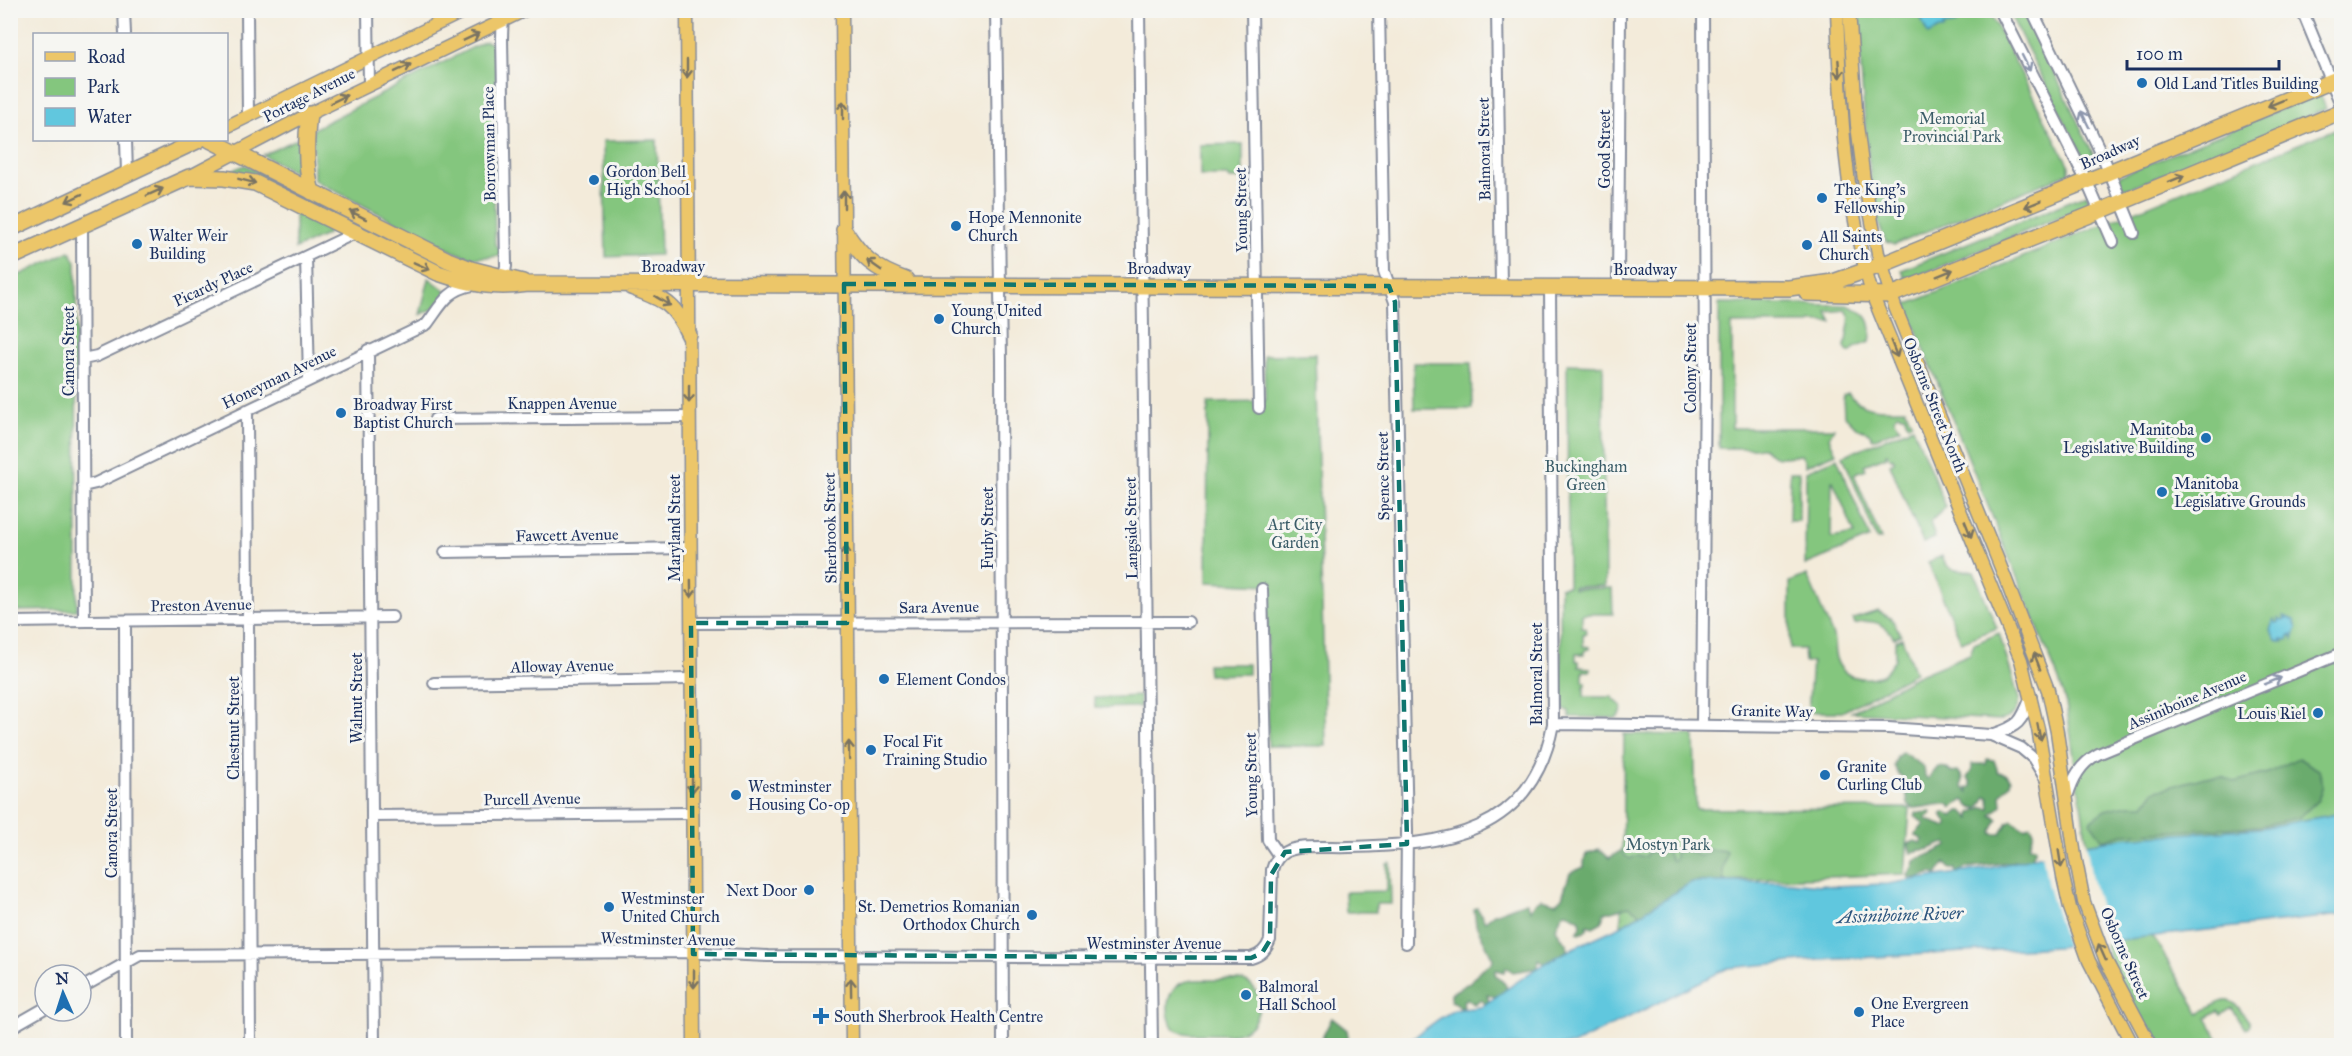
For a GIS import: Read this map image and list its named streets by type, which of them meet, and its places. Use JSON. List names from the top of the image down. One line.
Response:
{"streets":{"highway":["Portage Avenue","Broadway"],"main road":["Osborne Street North","Maryland Street","Sherbrook Street","Osborne Street"],"street":["Borrowman Place","Balmoral Street","Good Street","Young Street","Picardy Place","Canora Street","Colony Street","Honeyman Avenue","Knappen Avenue","Spence Street","Furby Street","Langside Street","Fawcett Avenue","Preston Avenue","Sara Avenue","Alloway Avenue","Walnut Street","Assiniboine Avenue","Granite Way","Chestnut Street","Purcell Avenue","Westminster Avenue"]},"crossings":[["Portage Avenue","Borrowman Place"],["Portage Avenue","Broadway"],["Portage Avenue","Canora Street"],["Borrowman Place","Broadway"],["Balmoral Street","Broadway"],["Balmoral Street","Young Street"],["Balmoral Street","Spence Street"],["Balmoral Street","Granite Way"],["Balmoral Street","Westminster Avenue"],["Good Street","Broadway"],["Broadway","Young Street"],["Broadway","Picardy Place"],["Broadway","Colony Street"],["Broadway","Honeyman Avenue"],["Broadway","Osborne Street North"],["Broadway","Spence Street"],["Broadway","Maryland Street"],["Broadway","Sherbrook Street"],["Broadway","Furby Street"],["Broadway","Langside Street"],["Young Street","Westminster Avenue"],["Picardy Place","Canora Street"],["Canora Street","Honeyman Avenue"],["Canora Street","Preston Avenue"],["Canora Street","Westminster Avenue"],["Colony Street","Granite Way"],["Honeyman Avenue","Walnut Street"],["Honeyman Avenue","Chestnut Street"],["Knappen Avenue","Maryland Street"],["Osborne Street North","Assiniboine Avenue"],["Osborne Street North","Granite Way"],["Osborne Street North","Osborne Street"],["Maryland Street","Fawcett Avenue"],["Maryland Street","Sara Avenue"],["Maryland Street","Alloway Avenue"],["Maryland Street","Purcell Avenue"],["Maryland Street","Westminster Avenue"],["Sherbrook Street","Sara Avenue"],["Sherbrook Street","Westminster Avenue"],["Furby Street","Sara Avenue"],["Furby Street","Westminster Avenue"],["Langside Street","Sara Avenue"],["Langside Street","Westminster Avenue"],["Preston Avenue","Walnut Street"],["Preston Avenue","Chestnut Street"],["Walnut Street","Purcell Avenue"],["Walnut Street","Westminster Avenue"],["Assiniboine Avenue","Osborne Street"],["Chestnut Street","Westminster Avenue"]],"one_way":["Maryland Street","Sherbrook Street","Assiniboine Avenue"],"water":["Assiniboine River"],"parks":["Memorial Provincial Park","Buckingham Green","Art City Garden","Mostyn Park"],"places":{"other":["Old Land Titles Building","Gordon Bell High School","The King's Fellowship","Hope Mennonite Church","Walter Weir Building","All Saints Church","Young United Church","Broadway First Baptist Church","Manitoba Legislative Building","Manitoba Legislative Grounds","Element Condos","Louis Riel","Focal Fit Training Studio","Granite Curling Club","Westminster Housing Co-op","Next Door","Westminster United Church","St. Demetrios Romanian Orthodox Church","Balmoral Hall School","One Evergreen Place"],"health":["South Sherbrook Health Centre"]},"legend":["Road","Park","Water"],"scale_bar":"100 m","north":"top"}
